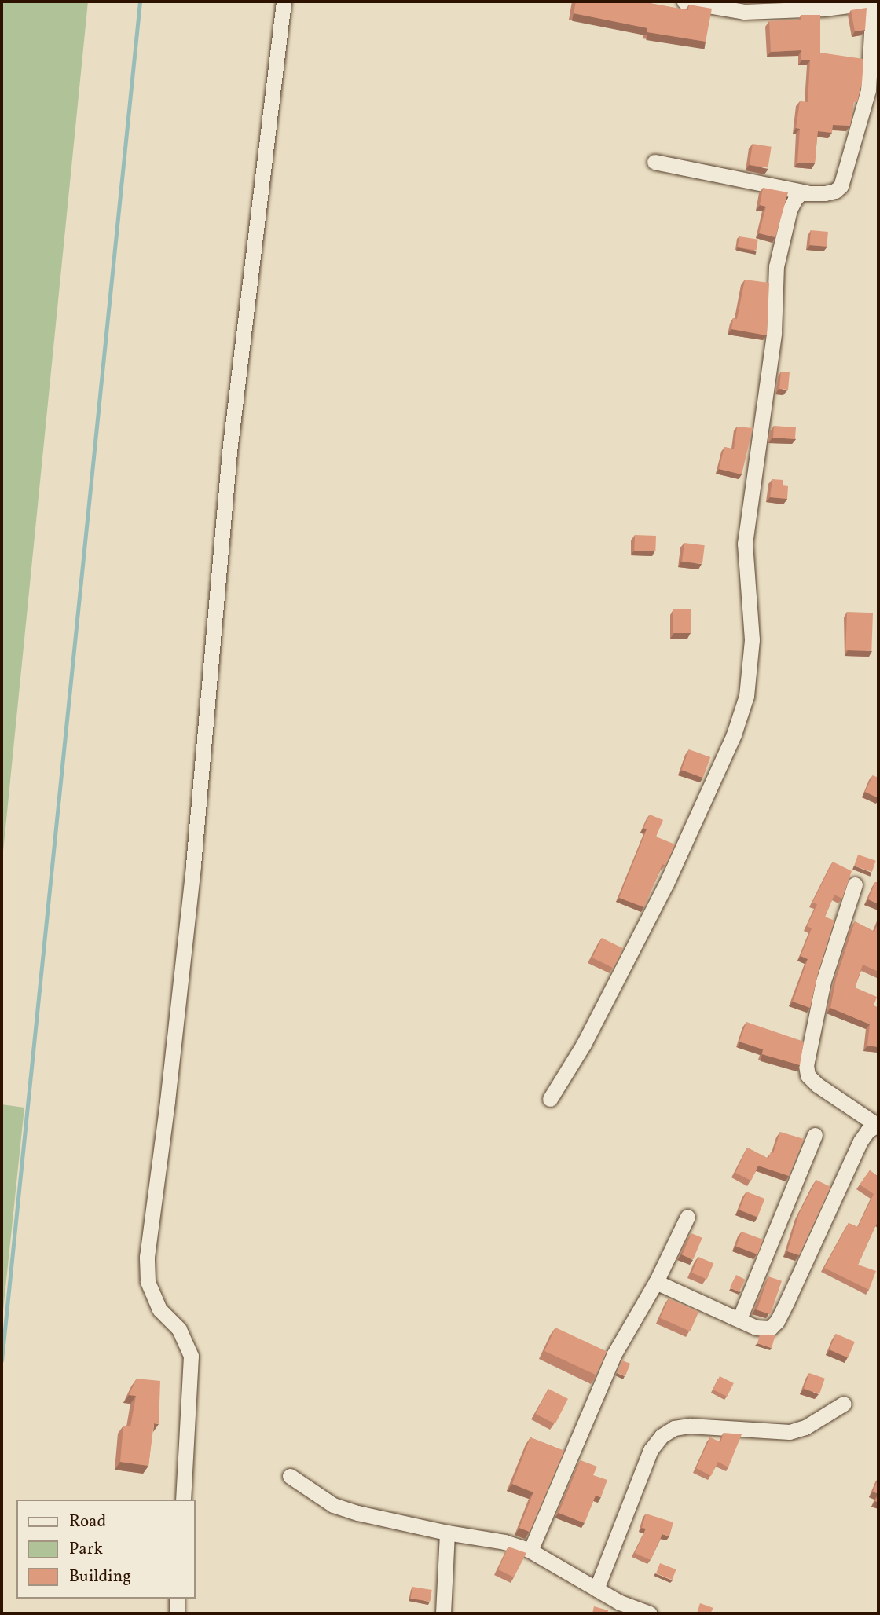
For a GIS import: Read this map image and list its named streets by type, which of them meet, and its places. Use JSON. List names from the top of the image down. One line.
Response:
{"legend":["Road","Park","Building"]}
